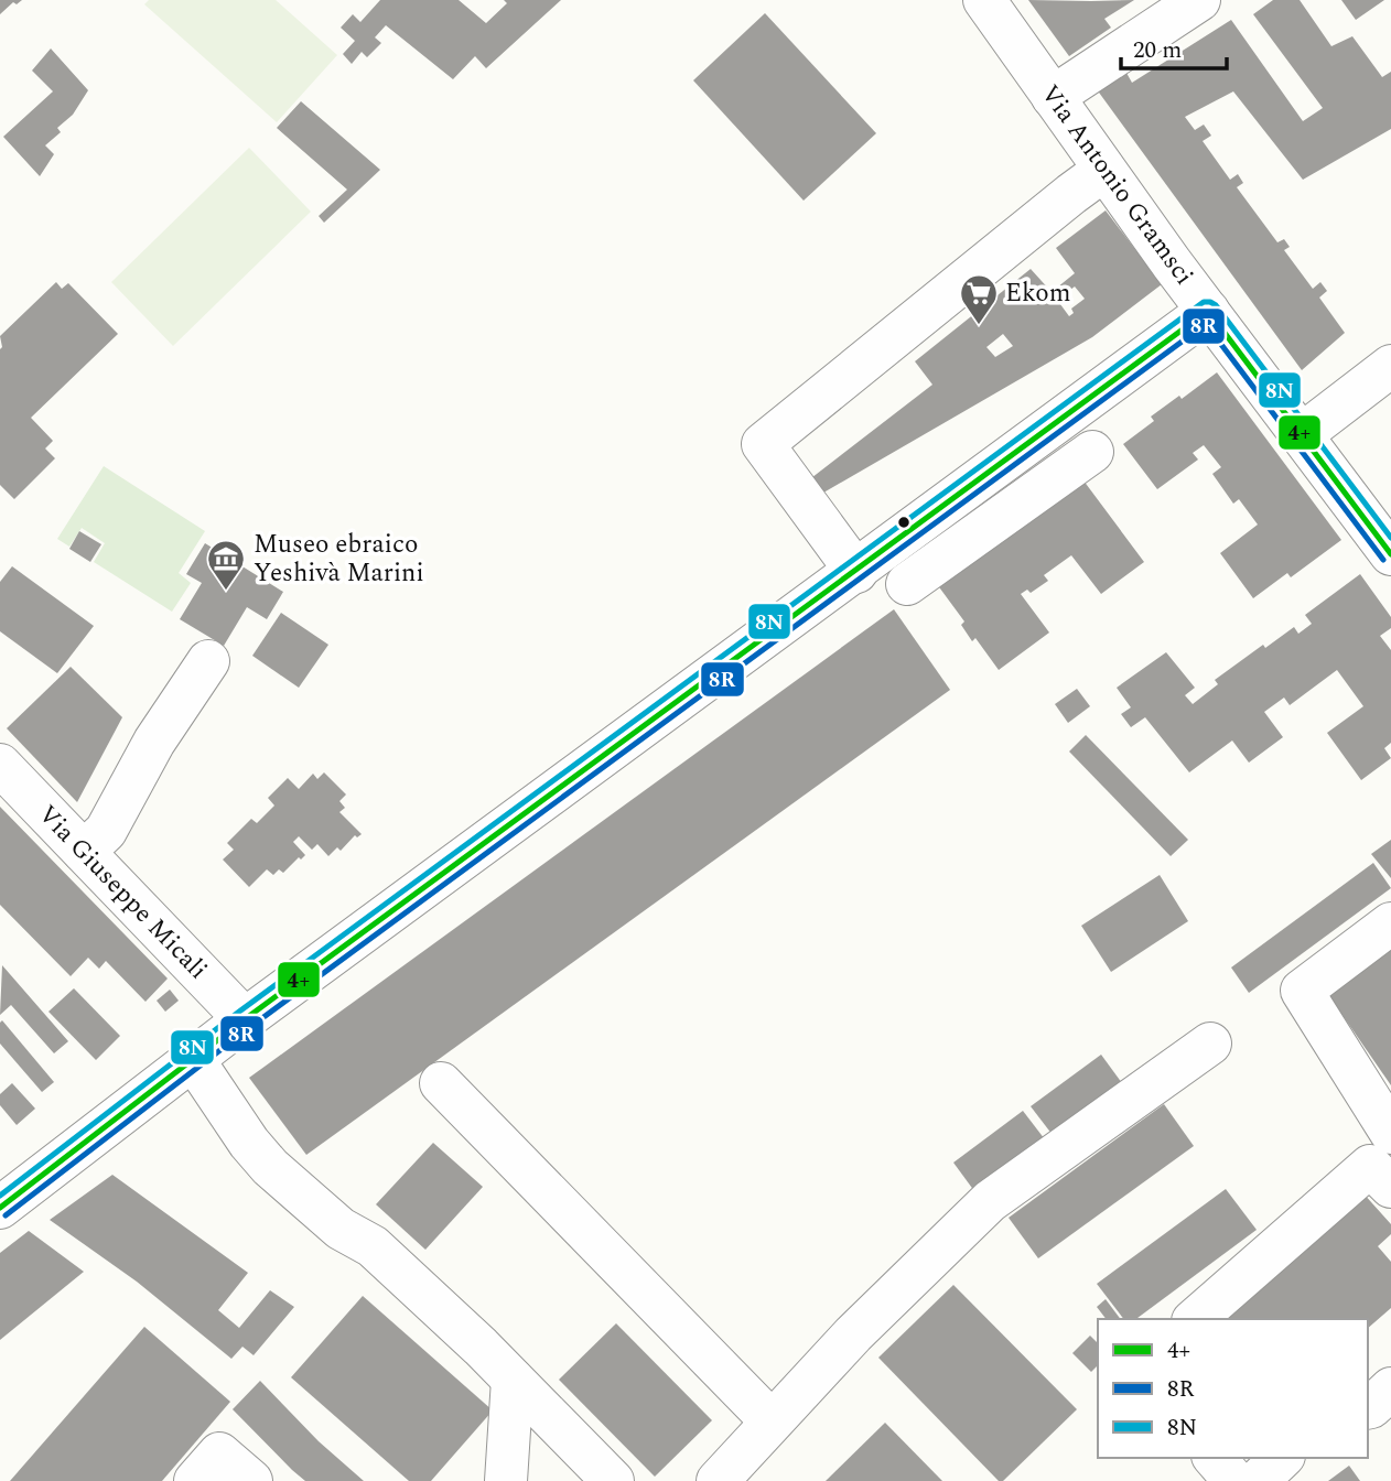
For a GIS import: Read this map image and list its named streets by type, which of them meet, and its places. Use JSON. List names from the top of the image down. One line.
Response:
{"streets":{"street":["Via Antonio Gramsci","Via Giuseppe Micali"]},"places":{"supermarket":["Ekom"],"museum":["Museo ebraico Yeshivà Marini"]},"lines":["transit line 8N","transit line 4+","transit line 8R"],"legend":["4+","8R","8N"],"scale_bar":"20 m"}
